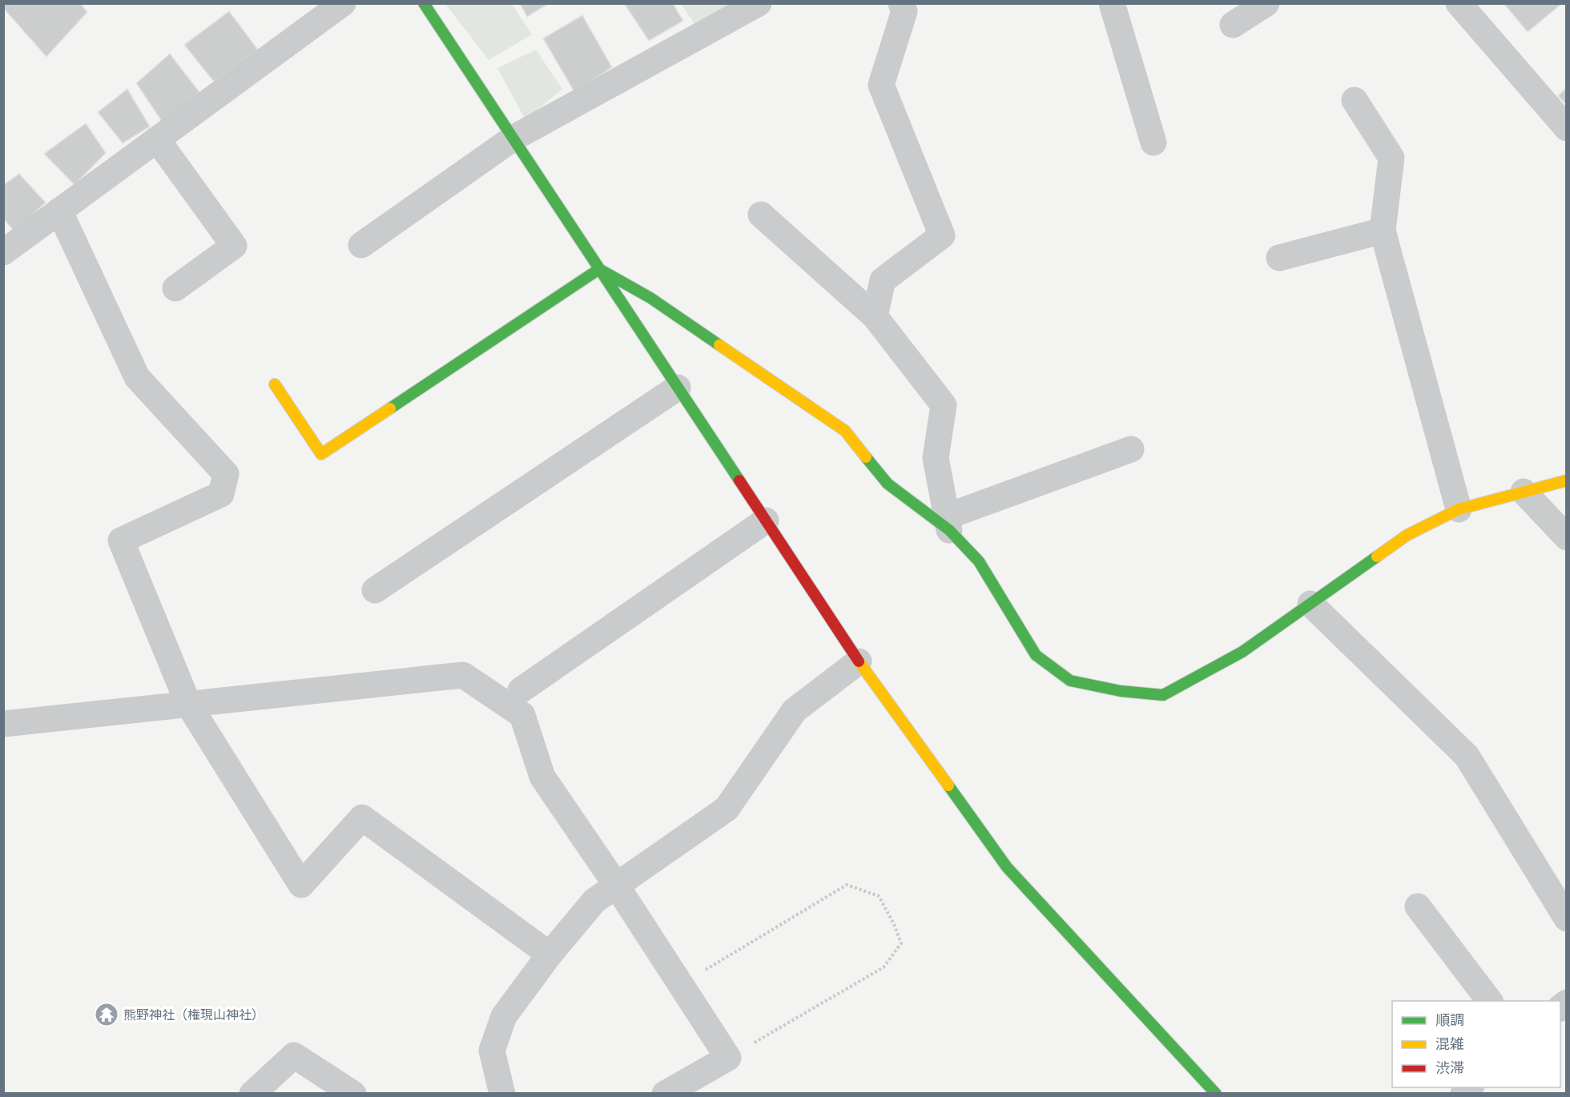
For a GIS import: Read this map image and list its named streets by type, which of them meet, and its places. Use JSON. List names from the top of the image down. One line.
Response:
{"places":{"temple":["熊野神社（権現山神社）"]},"legend":["順調","混雑","渋滞"]}
